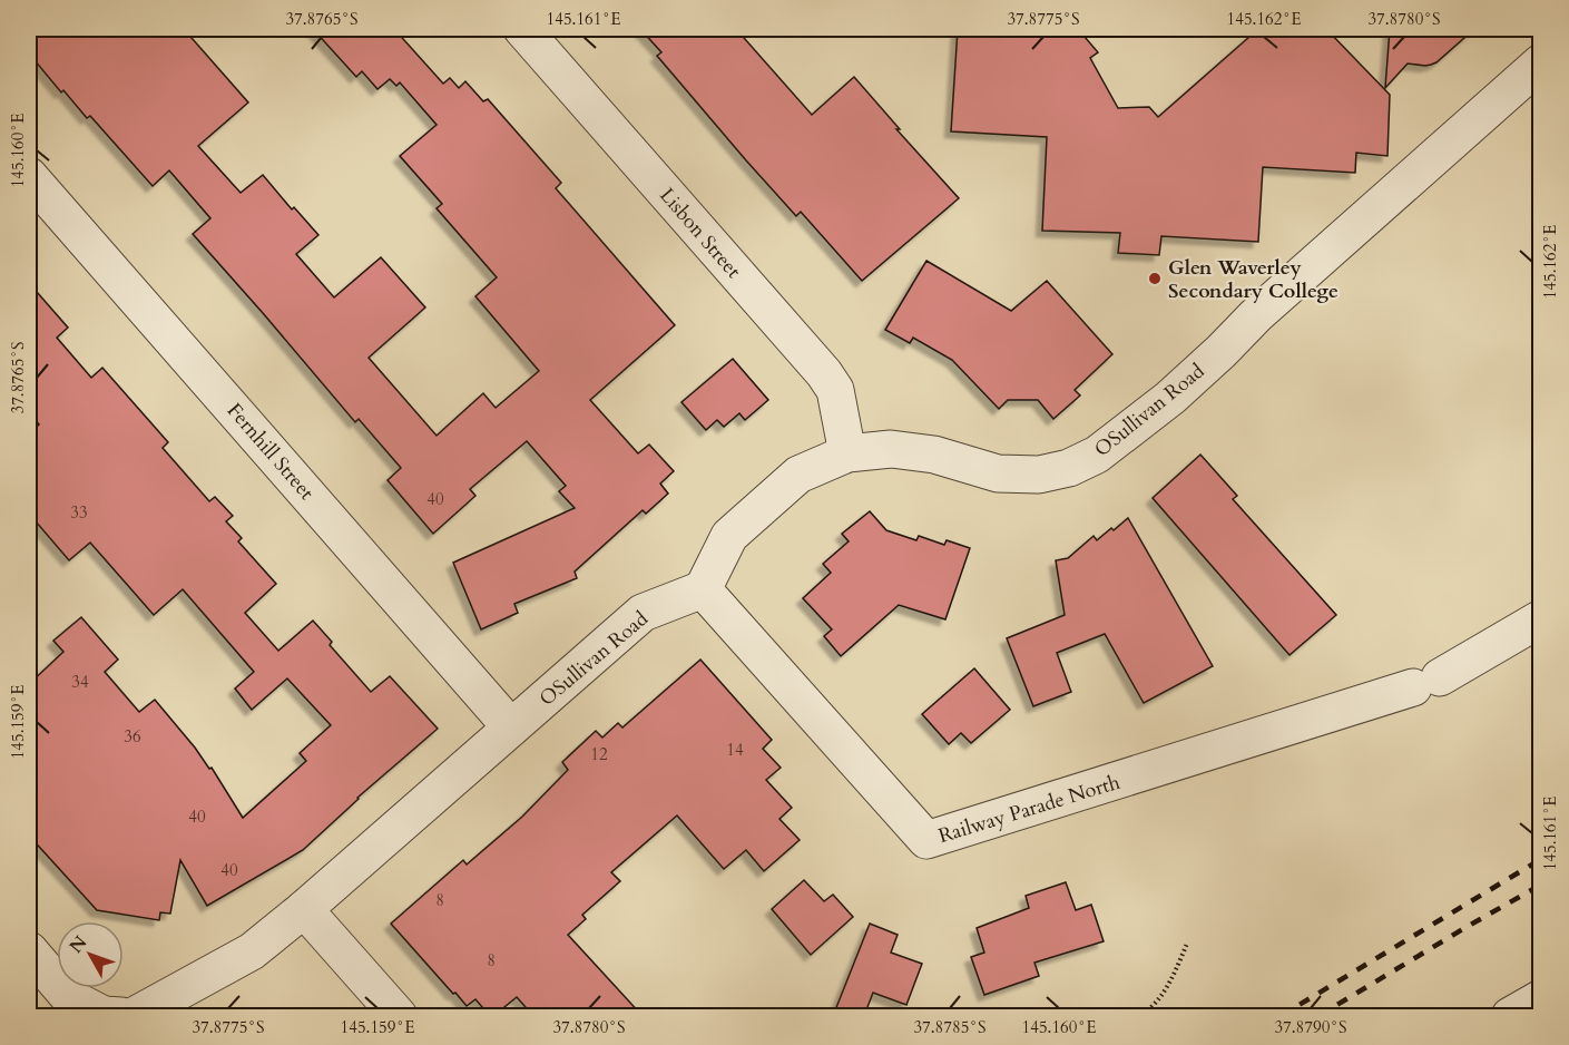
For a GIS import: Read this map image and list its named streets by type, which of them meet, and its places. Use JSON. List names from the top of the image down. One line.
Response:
{"streets":{"street":["Lisbon Street","OSullivan Road","Fernhill Street","Railway Parade North"]},"crossings":[["Lisbon Street","OSullivan Road"],["OSullivan Road","Fernhill Street"],["OSullivan Road","Railway Parade North"]],"places":["Glen Waverley Secondary College"],"house_numbers":["40","33","34","36","14","12","40","40","8","8"],"north":"top left","coordinates":["37.8765°S","145.161°E","37.8775°S","145.162°E","37.8780°S","145.160°E","145.159°E","37.8785°S","37.8790°S"]}
